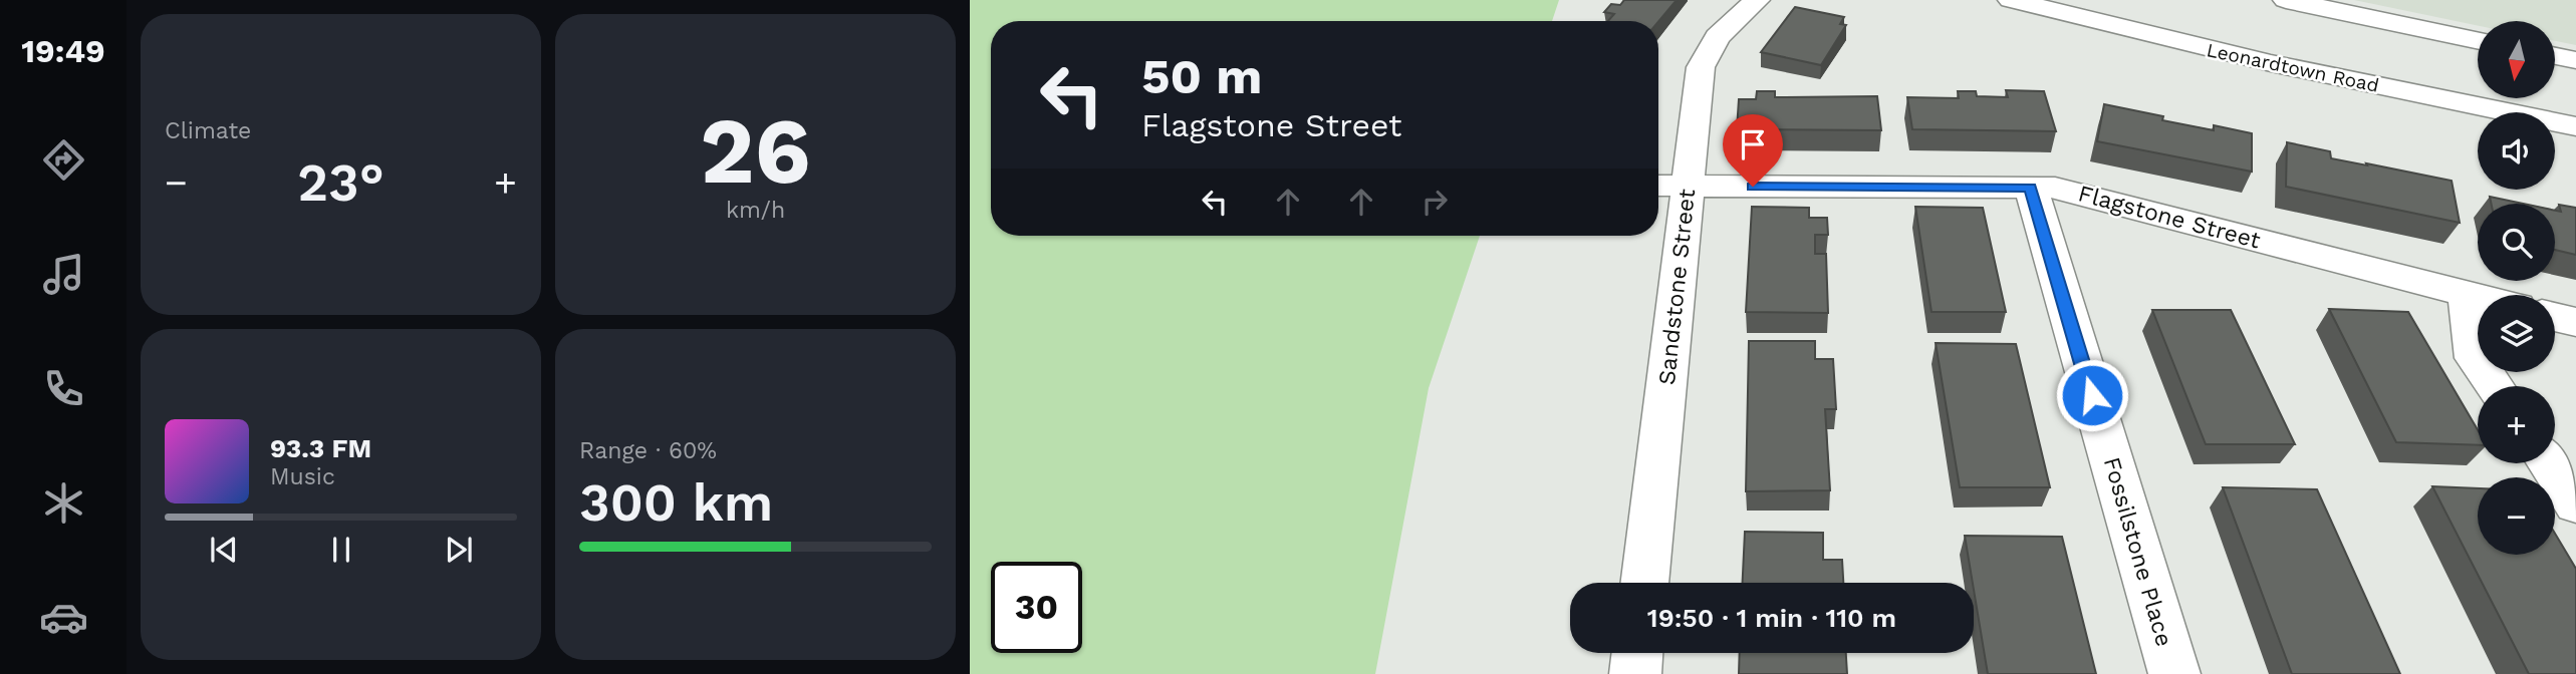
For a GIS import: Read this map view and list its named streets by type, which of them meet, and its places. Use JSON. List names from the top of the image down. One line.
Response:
{"streets":{"main road":["Leonardtown Road","Flagstone Street","Sandstone Street","Fossilstone Place"]},"crossings":[["Flagstone Street","Sandstone Street"],["Flagstone Street","Fossilstone Place"]],"north":"bottom","page":{"tabs":"19:49","tile":["Climate",["26","km/h"],["Range · 60%","300 km"]],"map_buttons":["+","−"],"turn":["50 m","Flagstone Street"],"heat":["−","23°","+"],"song":["93.3 FM","Music"],"limit":"30","trip":"19:50 · 1 min · 110 m"}}
